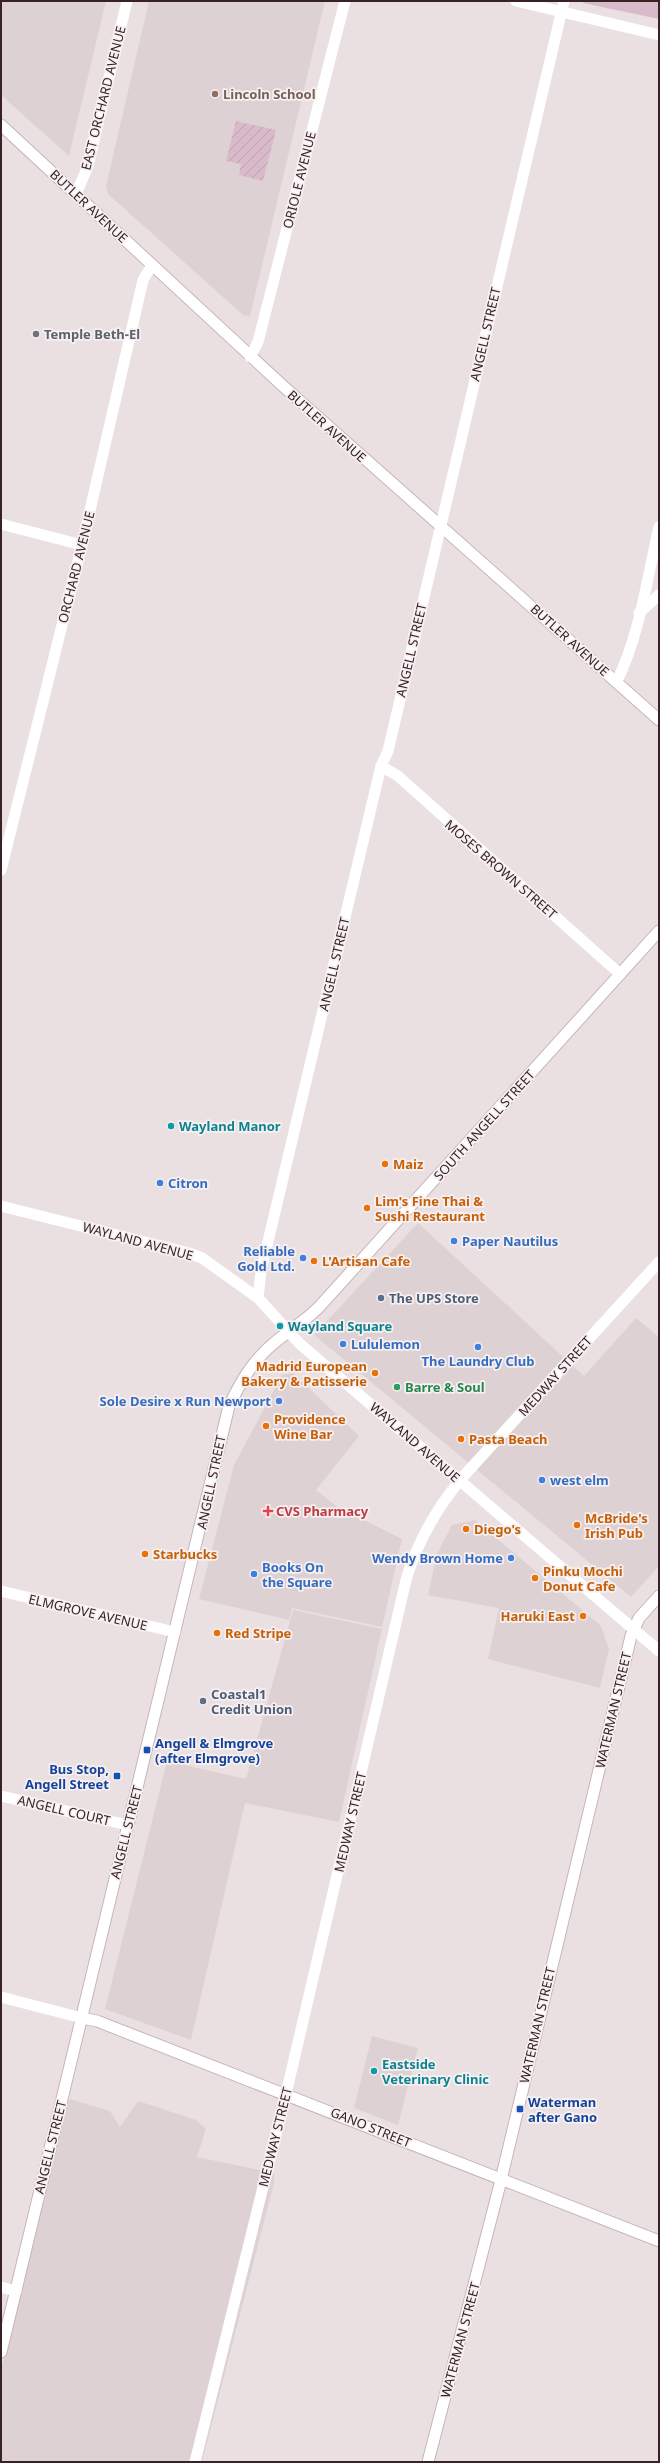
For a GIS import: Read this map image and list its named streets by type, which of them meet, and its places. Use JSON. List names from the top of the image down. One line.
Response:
{"streets":{"street":["EAST ORCHARD AVENUE","ORIOLE AVENUE","BUTLER AVENUE","ANGELL STREET","ORCHARD AVENUE","MOSES BROWN STREET","SOUTH ANGELL STREET","WAYLAND AVENUE","MEDWAY STREET","ELMGROVE AVENUE","WATERMAN STREET","ANGELL COURT","GANO STREET"]},"crossings":[["EAST ORCHARD AVENUE","BUTLER AVENUE"],["ORIOLE AVENUE","BUTLER AVENUE"],["BUTLER AVENUE","ANGELL STREET"],["BUTLER AVENUE","ORCHARD AVENUE"],["ANGELL STREET","MOSES BROWN STREET"],["ANGELL STREET","SOUTH ANGELL STREET"],["ANGELL STREET","WAYLAND AVENUE"],["ANGELL STREET","ELMGROVE AVENUE"],["ANGELL STREET","ANGELL COURT"],["ANGELL STREET","GANO STREET"],["MOSES BROWN STREET","SOUTH ANGELL STREET"],["SOUTH ANGELL STREET","WAYLAND AVENUE"],["WAYLAND AVENUE","MEDWAY STREET"],["WAYLAND AVENUE","WATERMAN STREET"],["MEDWAY STREET","GANO STREET"],["WATERMAN STREET","GANO STREET"]],"places":{"other":["Lincoln School","Temple Beth-El","Wayland Manor","Maiz","Citron","Lim's Fine Thai & Sushi Restaurant","Paper Nautilus","Reliable Gold Ltd.","L'Artisan Cafe","The UPS Store","Wayland Square","Lululemon","The Laundry Club","Madrid European Bakery & Patisserie","Barre & Soul","Sole Desire x Run Newport","Providence Wine Bar","Pasta Beach","west elm","McBride's Irish Pub","Diego's","Starbucks","Wendy Brown Home","Books On the Square","Pinku Mochi Donut Cafe","Haruki East","Red Stripe","Coastal1 Credit Union","Eastside Veterinary Clinic"],"health":["CVS Pharmacy"],"transit":["Angell & Elmgrove (after Elmgrove)","Bus Stop, Angell Street","Waterman after Gano"]}}
